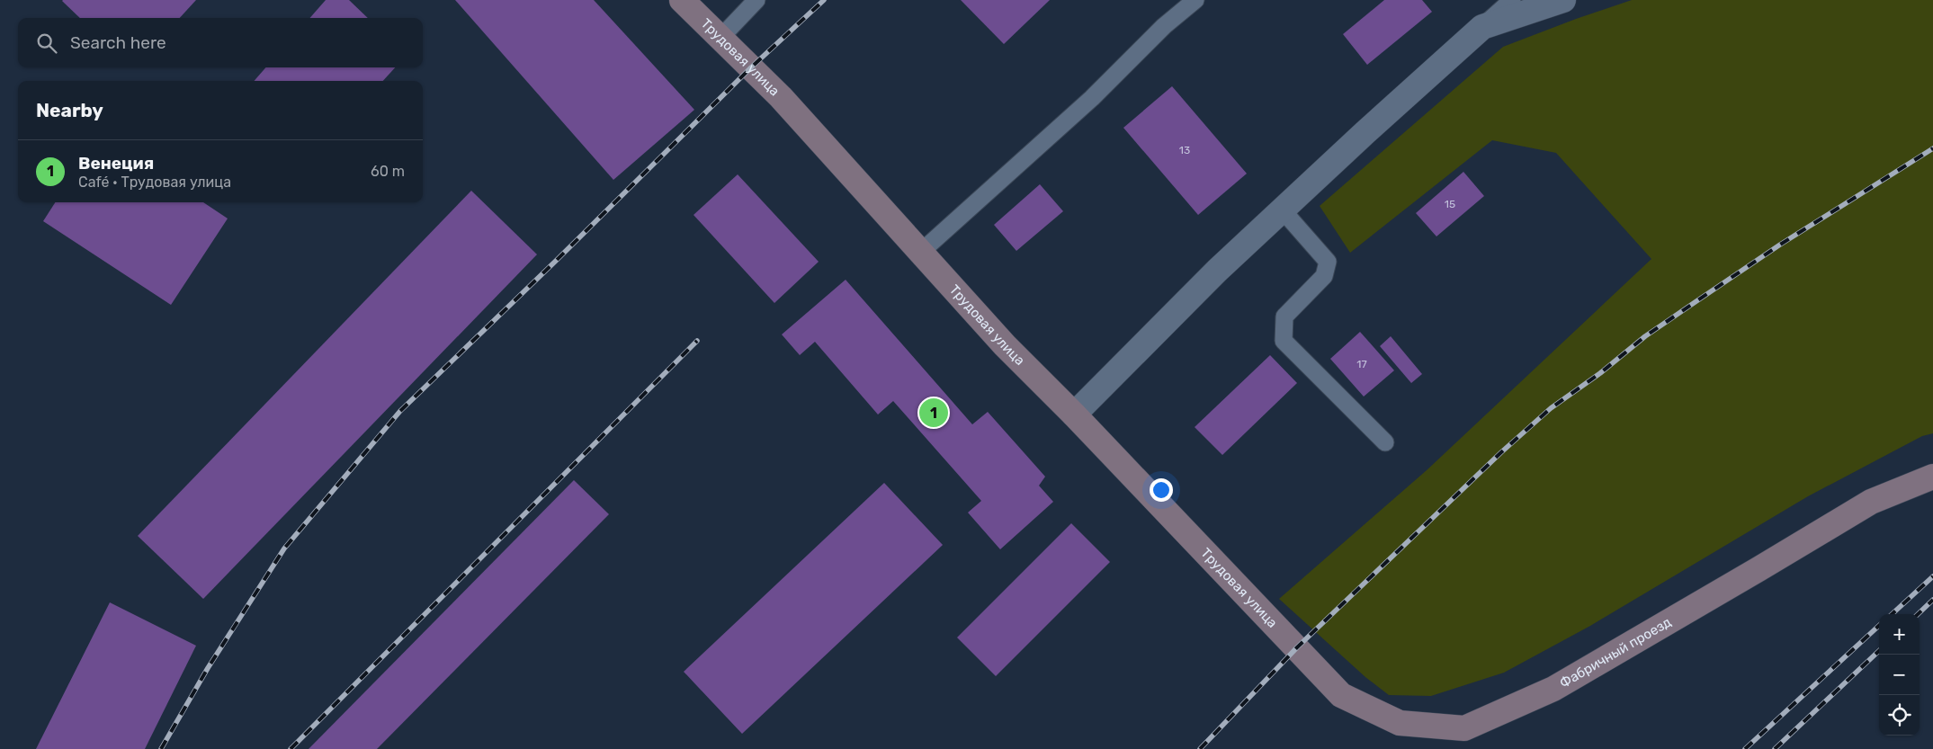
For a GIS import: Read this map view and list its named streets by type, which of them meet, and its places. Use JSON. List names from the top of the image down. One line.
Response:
{"streets":{"main road":["Трудовая улица","Фабричный проезд"]},"crossings":[["Трудовая улица","Фабричный проезд"]],"house_numbers":["13","15","17"],"page":{"search":"Search here","heading":"Nearby","list":[{"mark":"1","name":"Венеция","note":"Café · Трудовая улица","value":"60 m"}],"pins":"1","map_buttons":["+","−"]}}
